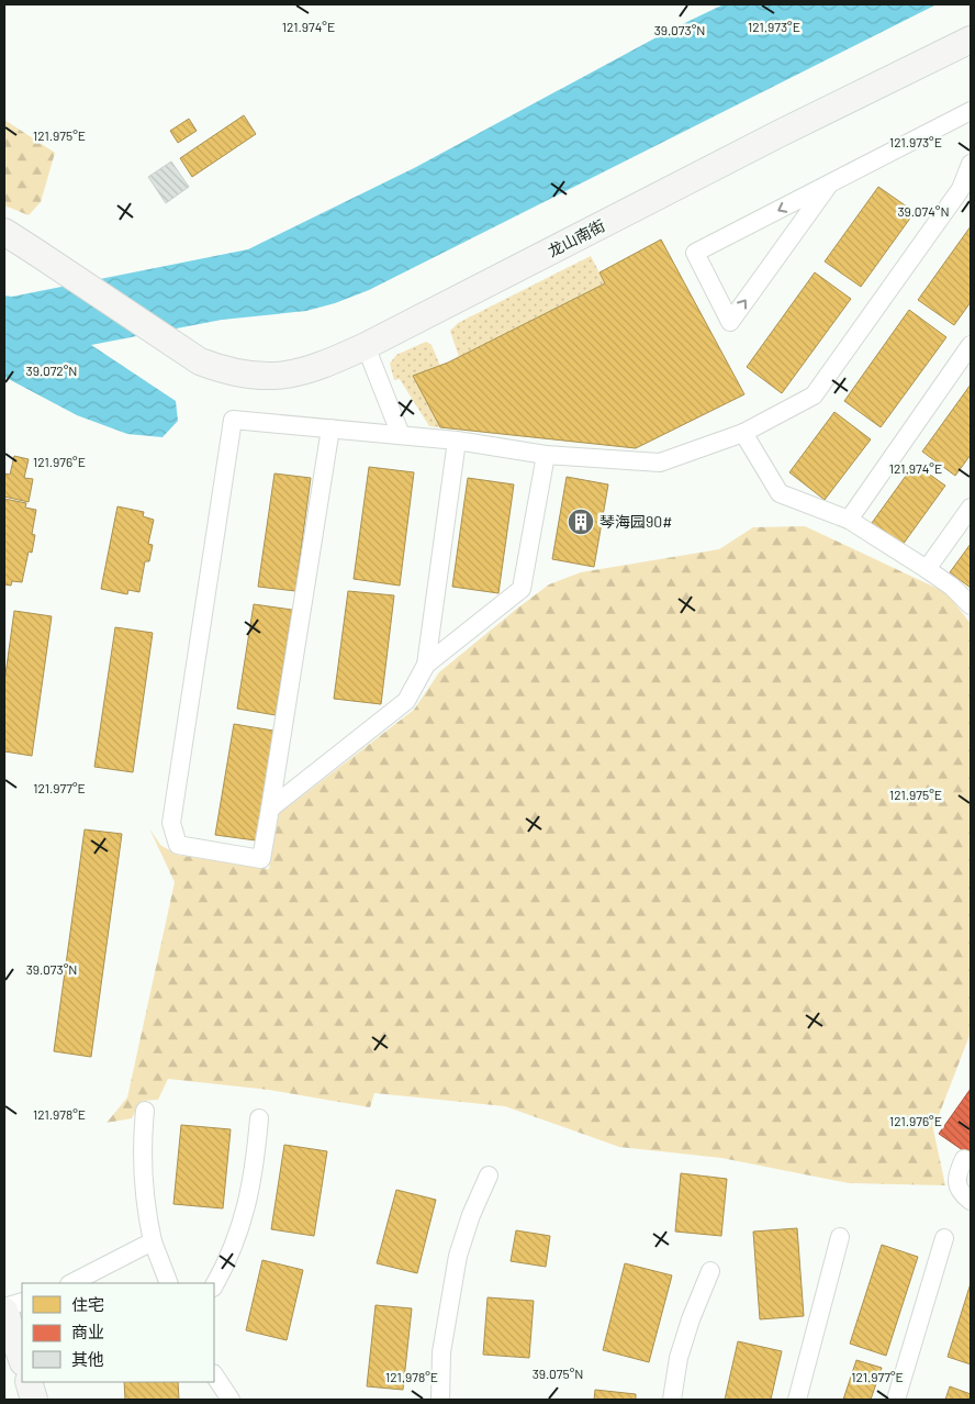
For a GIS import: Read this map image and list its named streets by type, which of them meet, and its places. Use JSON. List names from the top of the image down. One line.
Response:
{"streets":{"street":["龙山南街"]},"places":{"building":["琴海园90#"]},"legend":["住宅","商业","其他"],"coordinates":["121.974°E","121.973°E","39.073°N","121.975°E","39.074°N","39.072°N","121.976°E","121.977°E","121.978°E","39.075°N"]}
